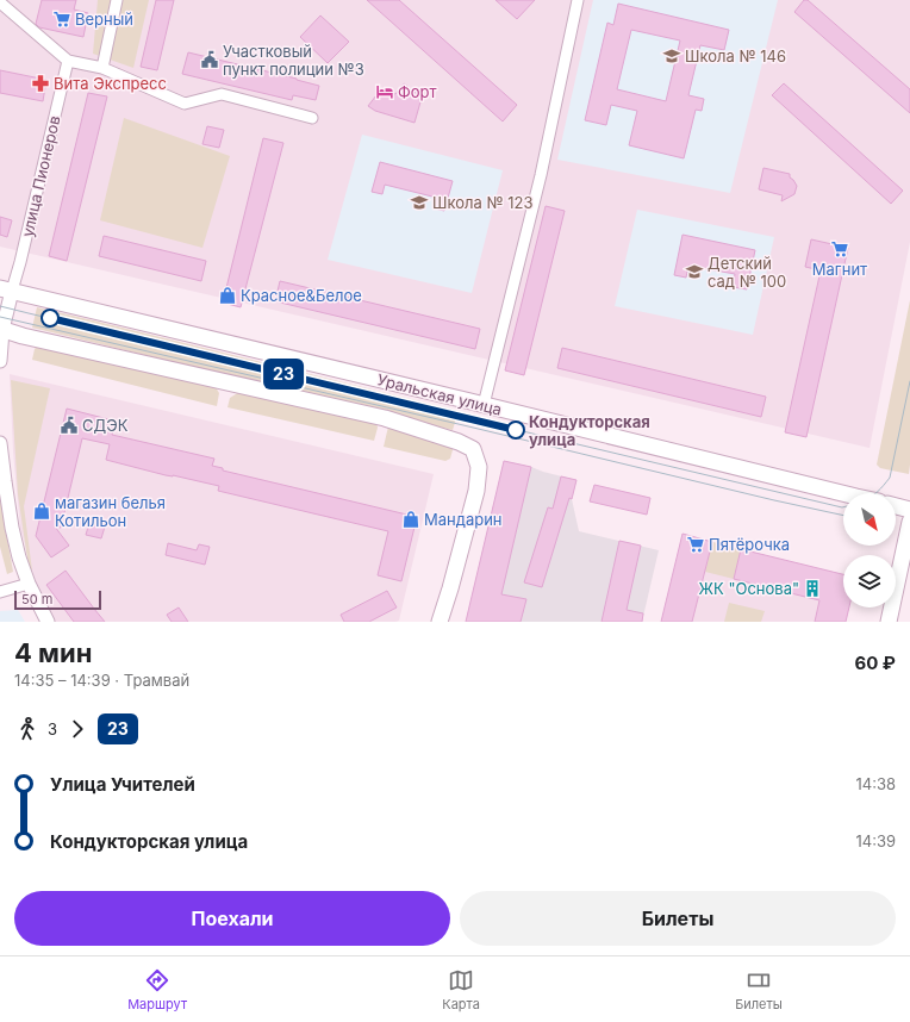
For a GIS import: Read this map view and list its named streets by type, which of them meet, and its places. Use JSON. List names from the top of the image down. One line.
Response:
{"streets":{"main road":["Уральская улица"],"street":["улица Пионеров"]},"crossings":[["улица Пионеров","Уральская улица"]],"places":{"supermarket":["Верный","Магнит","Пятёрочка"],"school or university":["Школа № 146","Школа № 123","Детский сад № 100"],"public building":["Участковый пункт полиции №3","СДЭК"],"pharmacy":["Вита Экспресс"],"hotel":["Форт"],"shop":["Красное&Белое","магазин белья Котильон","Мандарин"],"other":["Кондукторская улица"],"building":["ЖК \"Основа\""]},"lines":["tram line 23"],"scale_bar":"50 m","north":"bottom right","page":{"on_map":"23","scale":"50 m","heading":["4 мин","14:35 – 14:39 · Трамвай","60 ₽"],"legs":["3","23"],"list":[{"name":"Улица Учителей","value":"14:38"},{"name":"Кондукторская улица","value":"14:39"}],"buttons":["Поехали","Билеты"],"tabs":["Маршрут","Карта","Билеты"]}}
